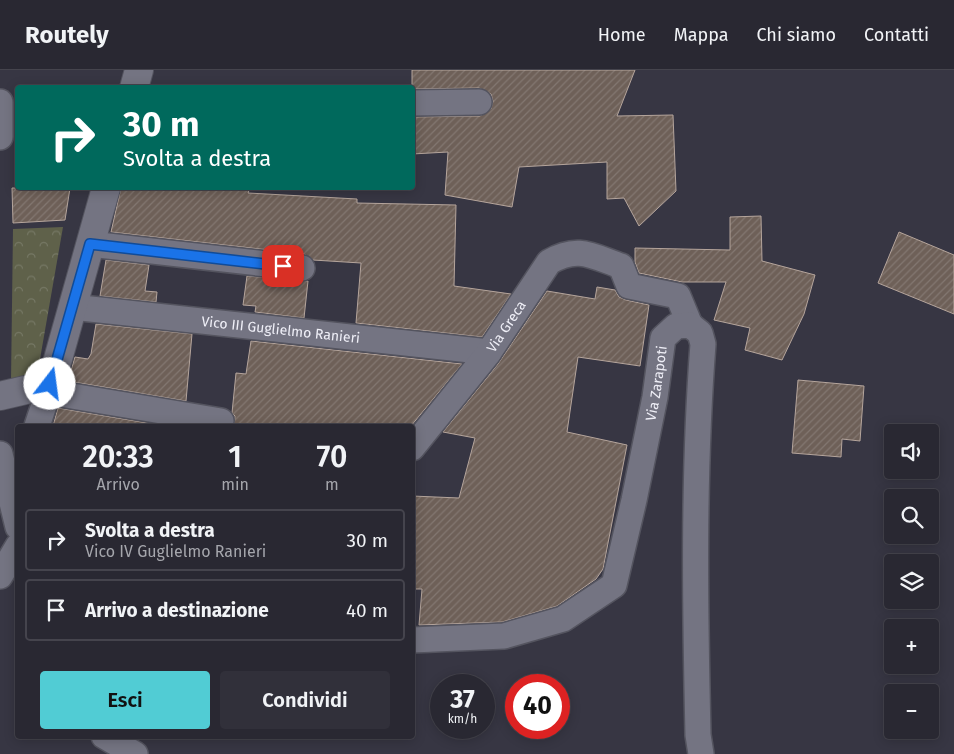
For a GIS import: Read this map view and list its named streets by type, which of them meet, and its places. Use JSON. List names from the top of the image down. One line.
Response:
{"streets":{"street":["Via Greca","Vico III Guglielmo Ranieri","Via Zarapoti"]},"crossings":[["Via Greca","Vico III Guglielmo Ranieri"],["Via Greca","Via Zarapoti"]],"page":{"header":"Routely","nav":["Home","Mappa","Chi siamo","Contatti"],"turn":["30 m","Svolta a destra"],"map_buttons":["+","−"],"eta":["20:33","Arrivo","1","min","70","m"],"list":[{"name":"Svolta a destra","note":"Vico IV Guglielmo Ranieri","value":"30 m"},{"name":"Arrivo a destinazione","value":"40 m"}],"buttons":["Esci","Condividi"],"speed":"37 km/h","limit":"40"}}
